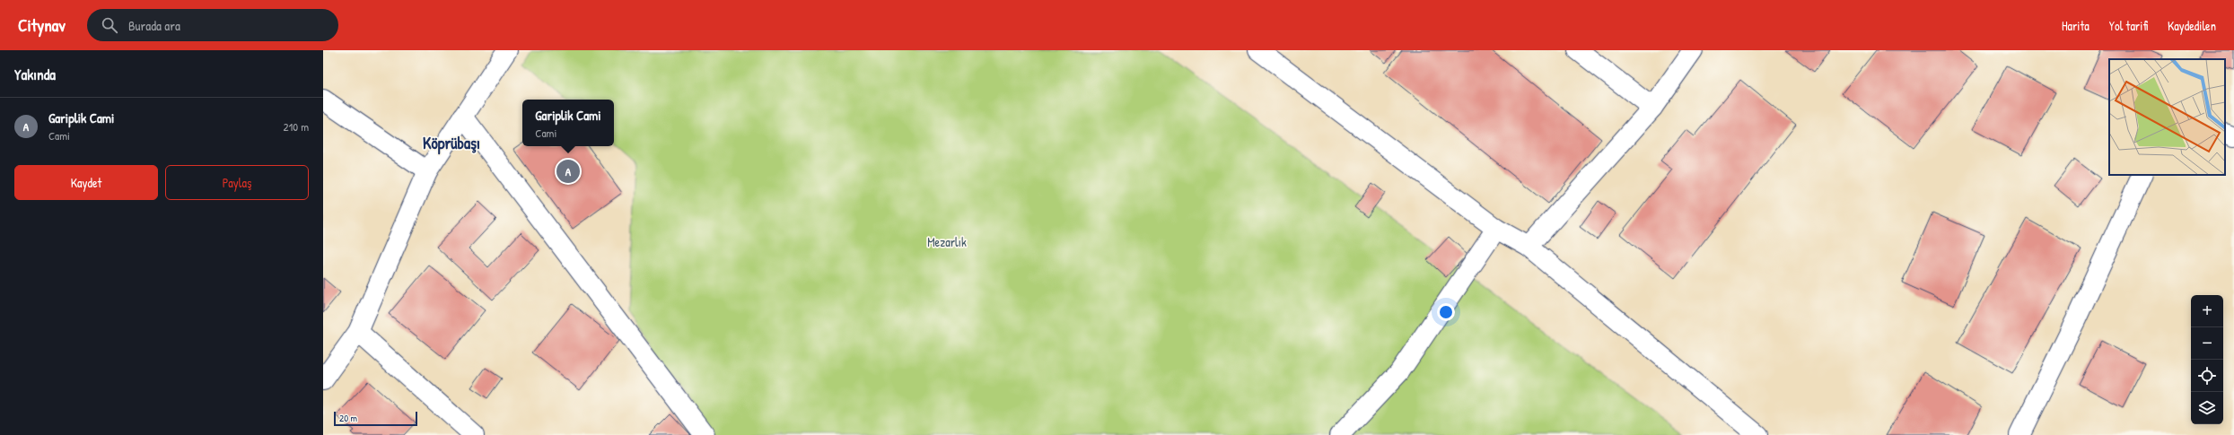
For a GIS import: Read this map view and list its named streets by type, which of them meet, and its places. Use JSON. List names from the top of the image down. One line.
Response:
{"districts":["Köprübaşı"],"parks":["Mezarlık"],"scale_bar":"20 m","page":{"header":"Citynav","search":"Burada ara","nav":["Harita","Yol tarifi","Kaydedilen"],"heading":"Yakında","list":[{"mark":"A","name":"Gariplik Cami","note":"Cami","value":"210 m"}],"popup":["Gariplik Cami","Cami"],"buttons":["Kaydet","Paylaş"],"pins":"A","map_buttons":["+","−"],"scale":"20 m"}}
